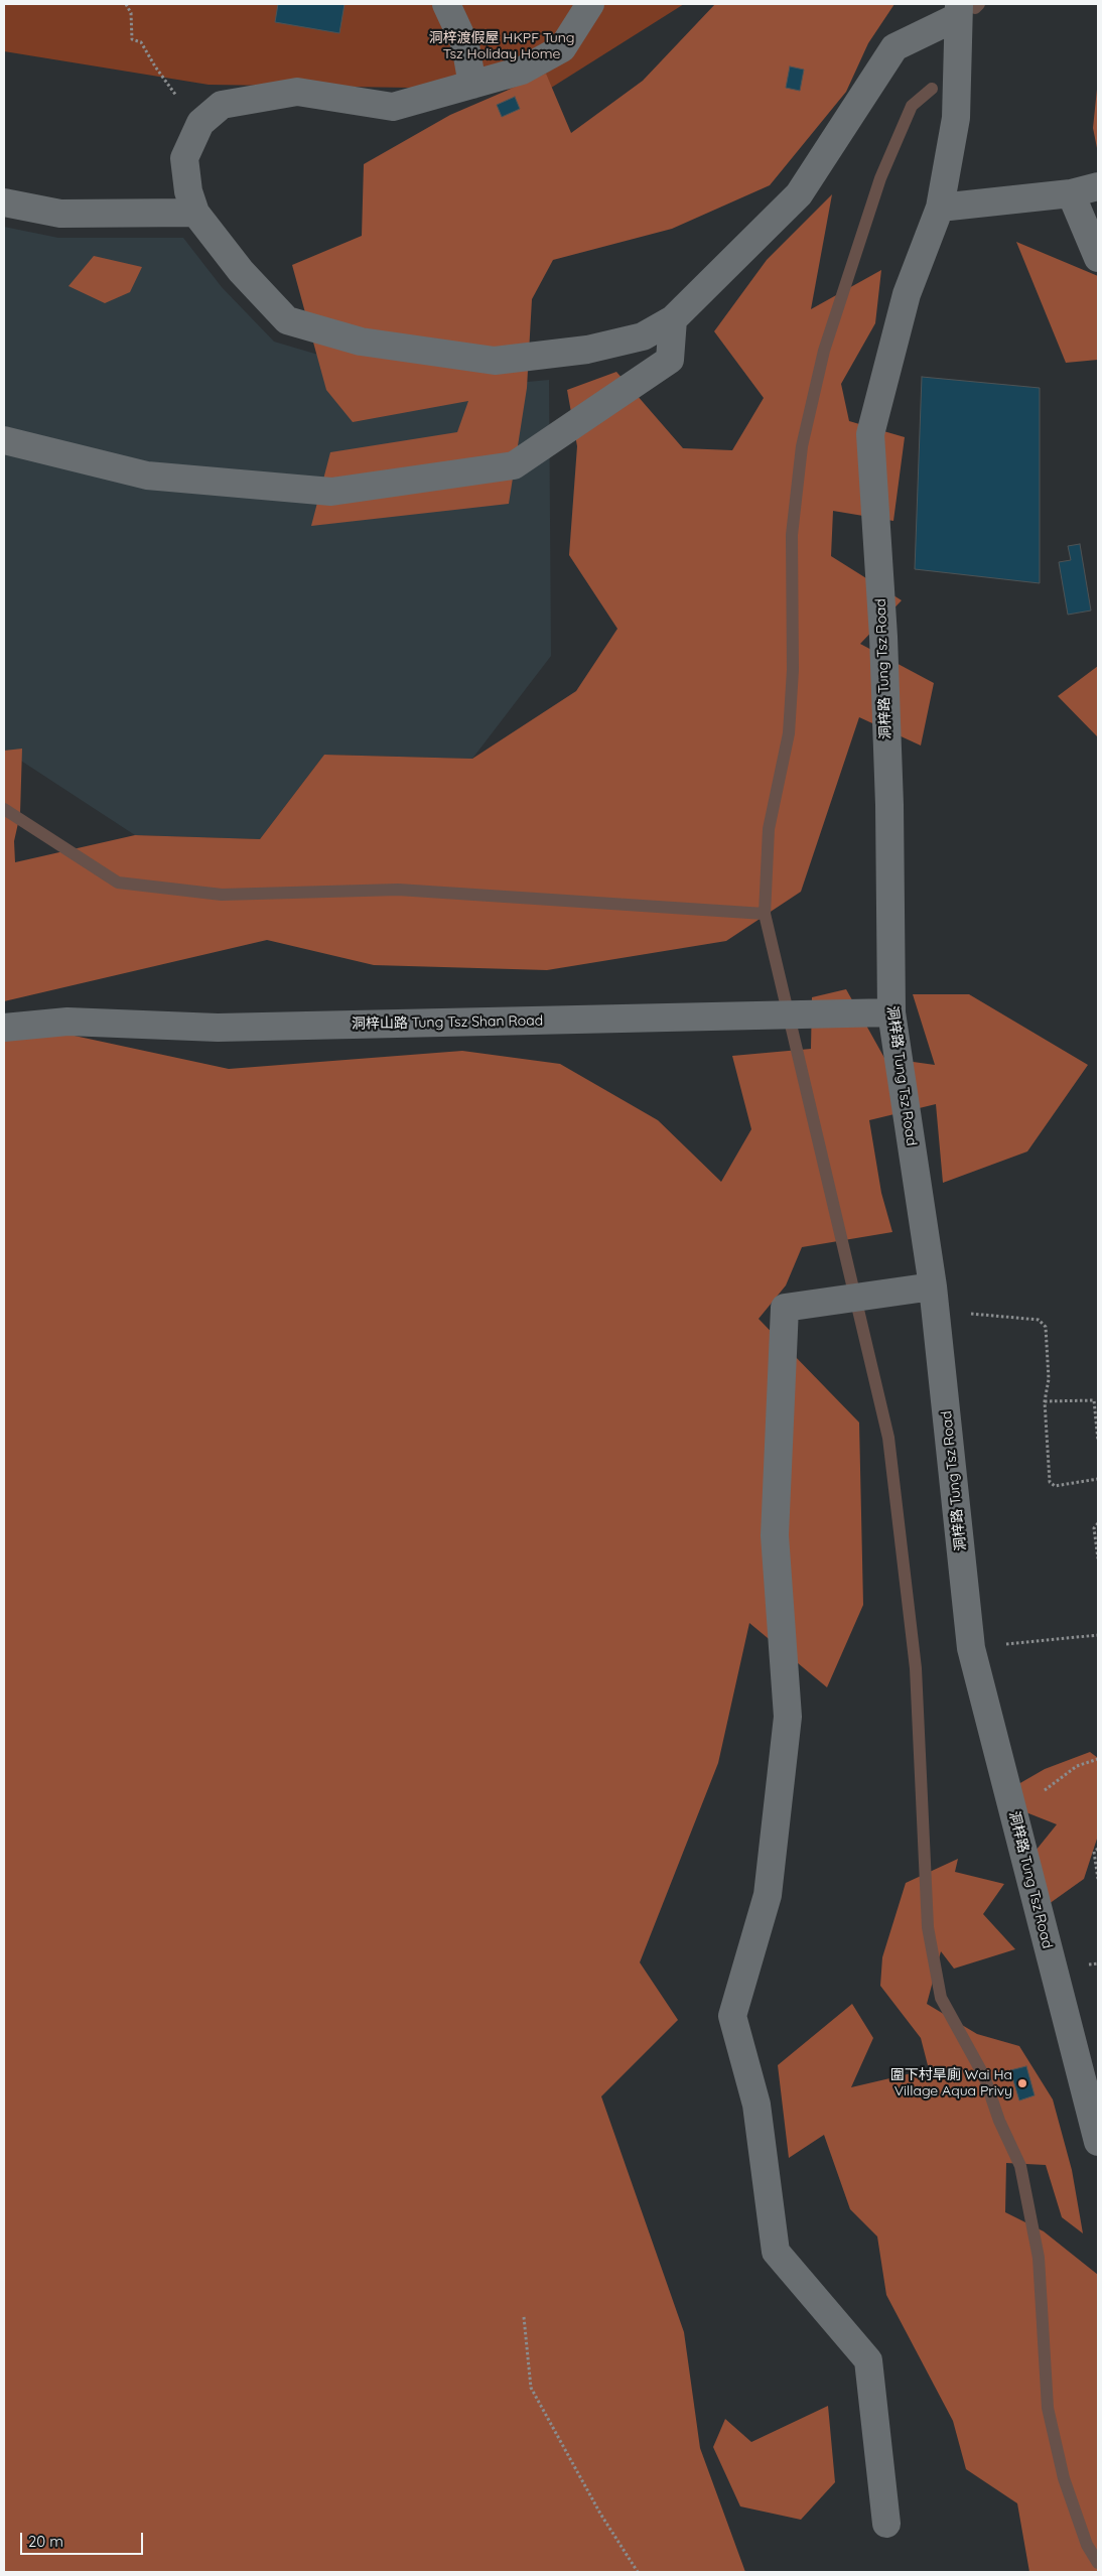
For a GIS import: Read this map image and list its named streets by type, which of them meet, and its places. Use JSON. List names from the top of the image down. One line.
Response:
{"streets":{"street":["洞梓路 Tung Tsz Road","洞梓山路 Tung Tsz Shan Road"]},"crossings":[["洞梓路 Tung Tsz Road","洞梓山路 Tung Tsz Shan Road"]],"parks":["洞梓渡假屋 HKPF Tung Tsz Holiday Home"],"places":["圍下村旱廁 Wai Ha Village Aqua Privy"],"scale_bar":"20 m"}
